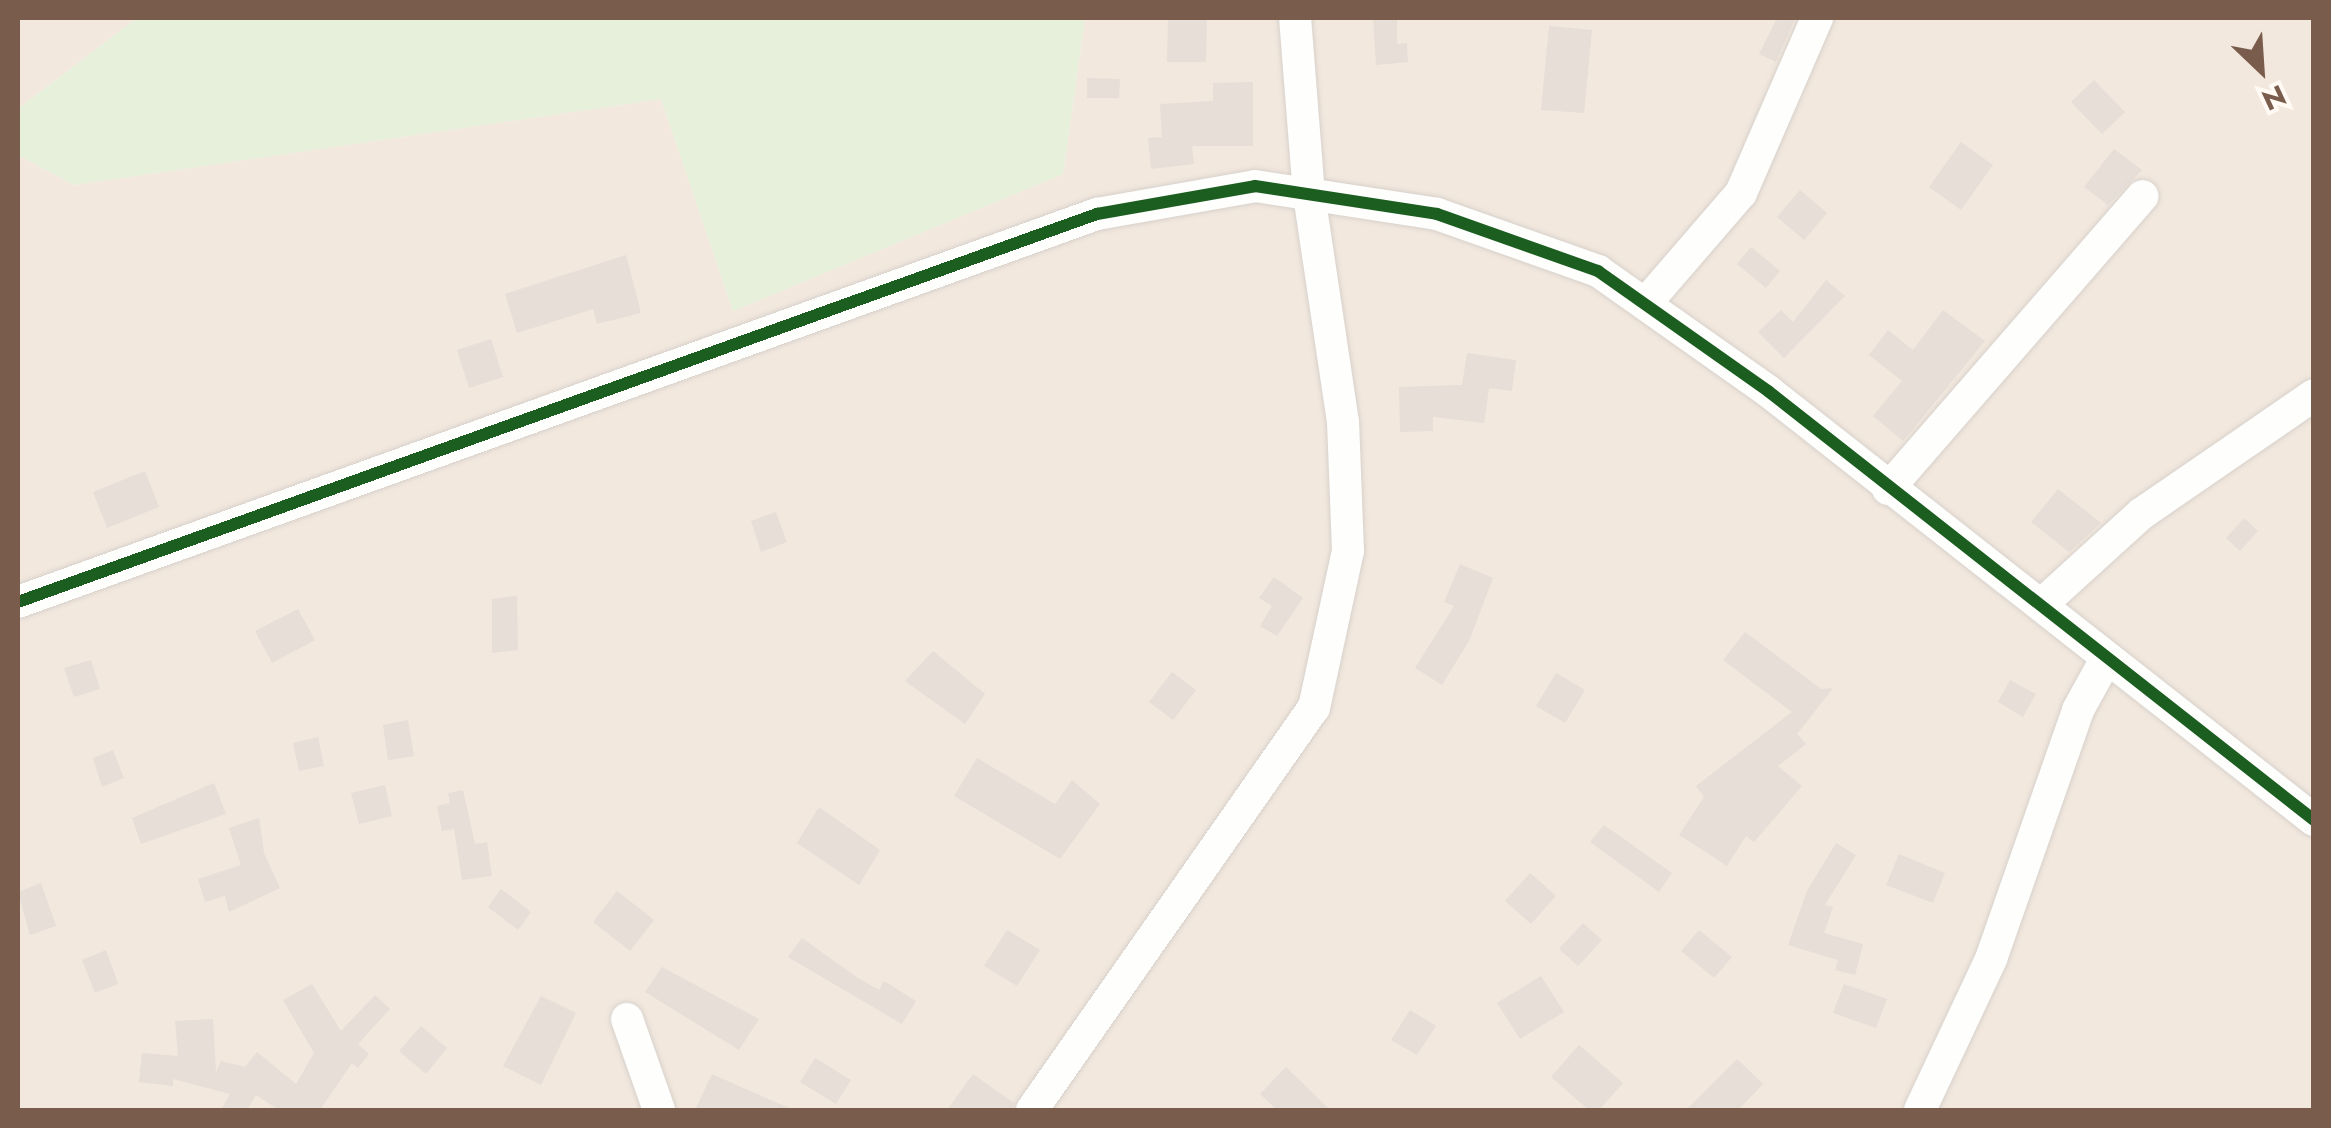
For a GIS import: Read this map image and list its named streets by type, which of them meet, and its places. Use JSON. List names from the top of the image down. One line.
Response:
{"north":"bottom right"}
